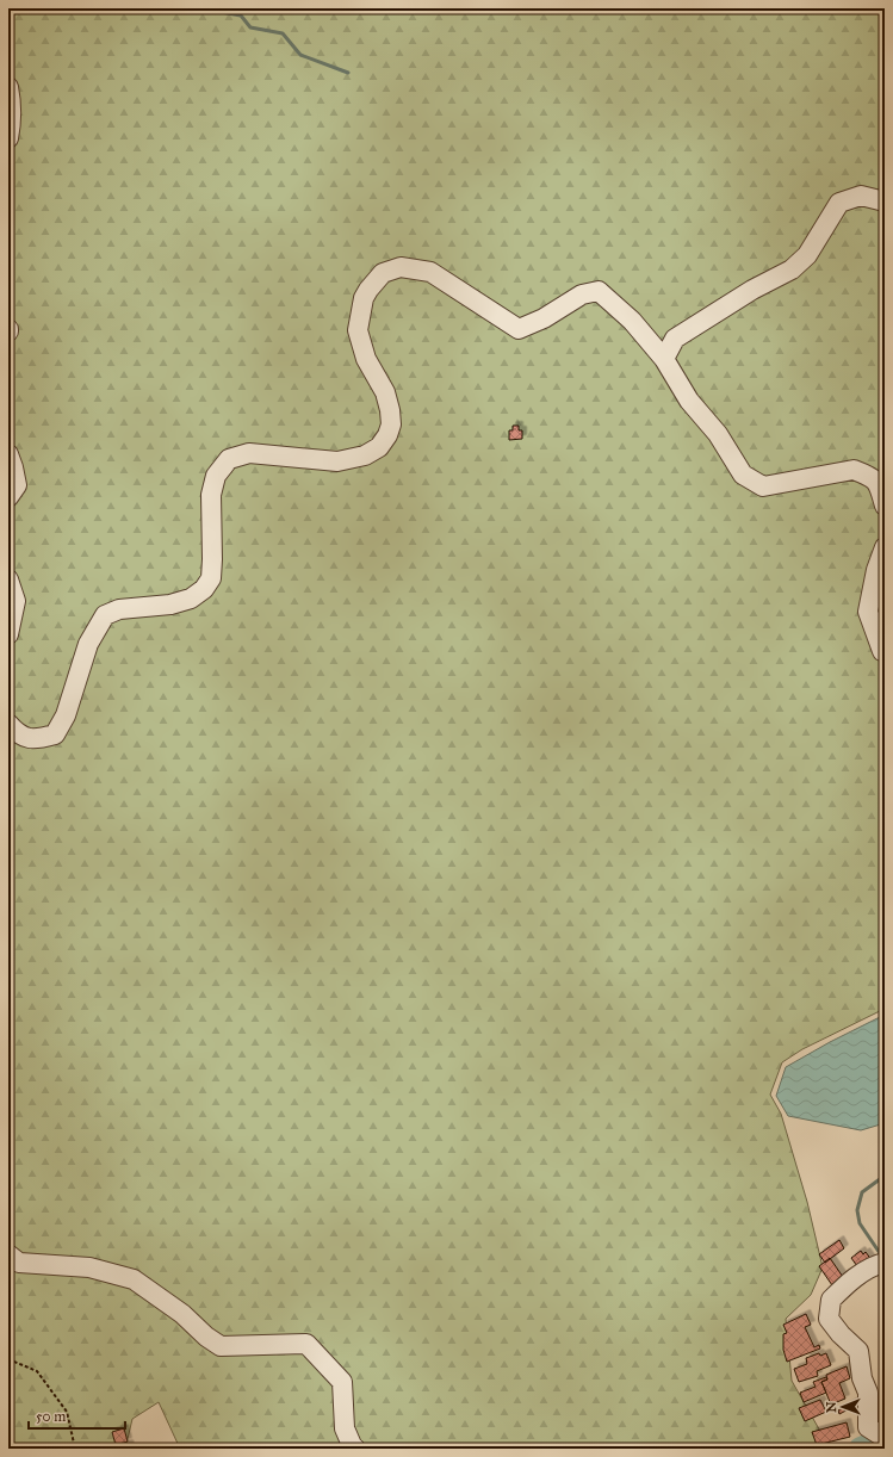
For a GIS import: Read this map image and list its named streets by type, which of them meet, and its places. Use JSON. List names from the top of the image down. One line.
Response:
{"scale_bar":"50 m","north":"left"}
